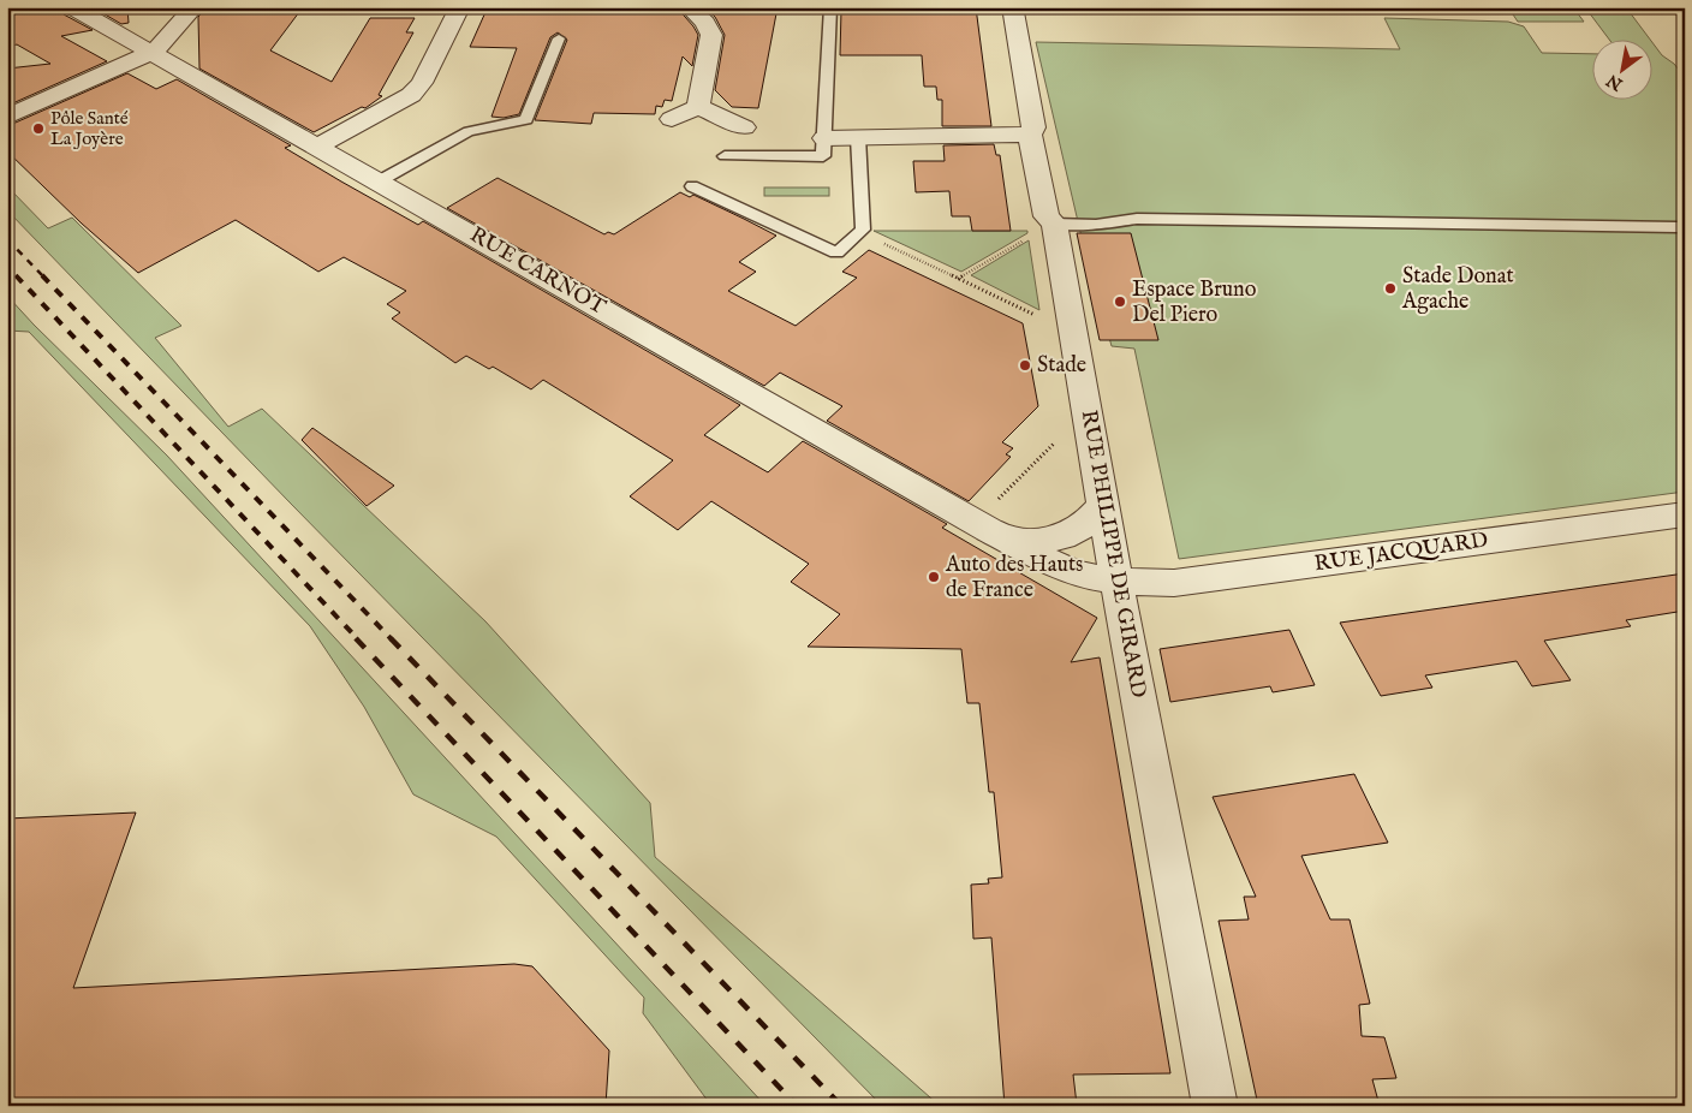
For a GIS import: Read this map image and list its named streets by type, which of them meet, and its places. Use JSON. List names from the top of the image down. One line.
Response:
{"streets":{"street":["RUE CARNOT","RUE JACQUARD","RUE PHILIPPE DE GIRARD"]},"crossings":[["RUE CARNOT","RUE JACQUARD"],["RUE CARNOT","RUE PHILIPPE DE GIRARD"],["RUE JACQUARD","RUE PHILIPPE DE GIRARD"]],"places":["Pôle Santé La Joyère","Stade Donat Agache","Espace Bruno Del Piero","Stade","Auto des Hauts de France"],"north":"bottom left"}
